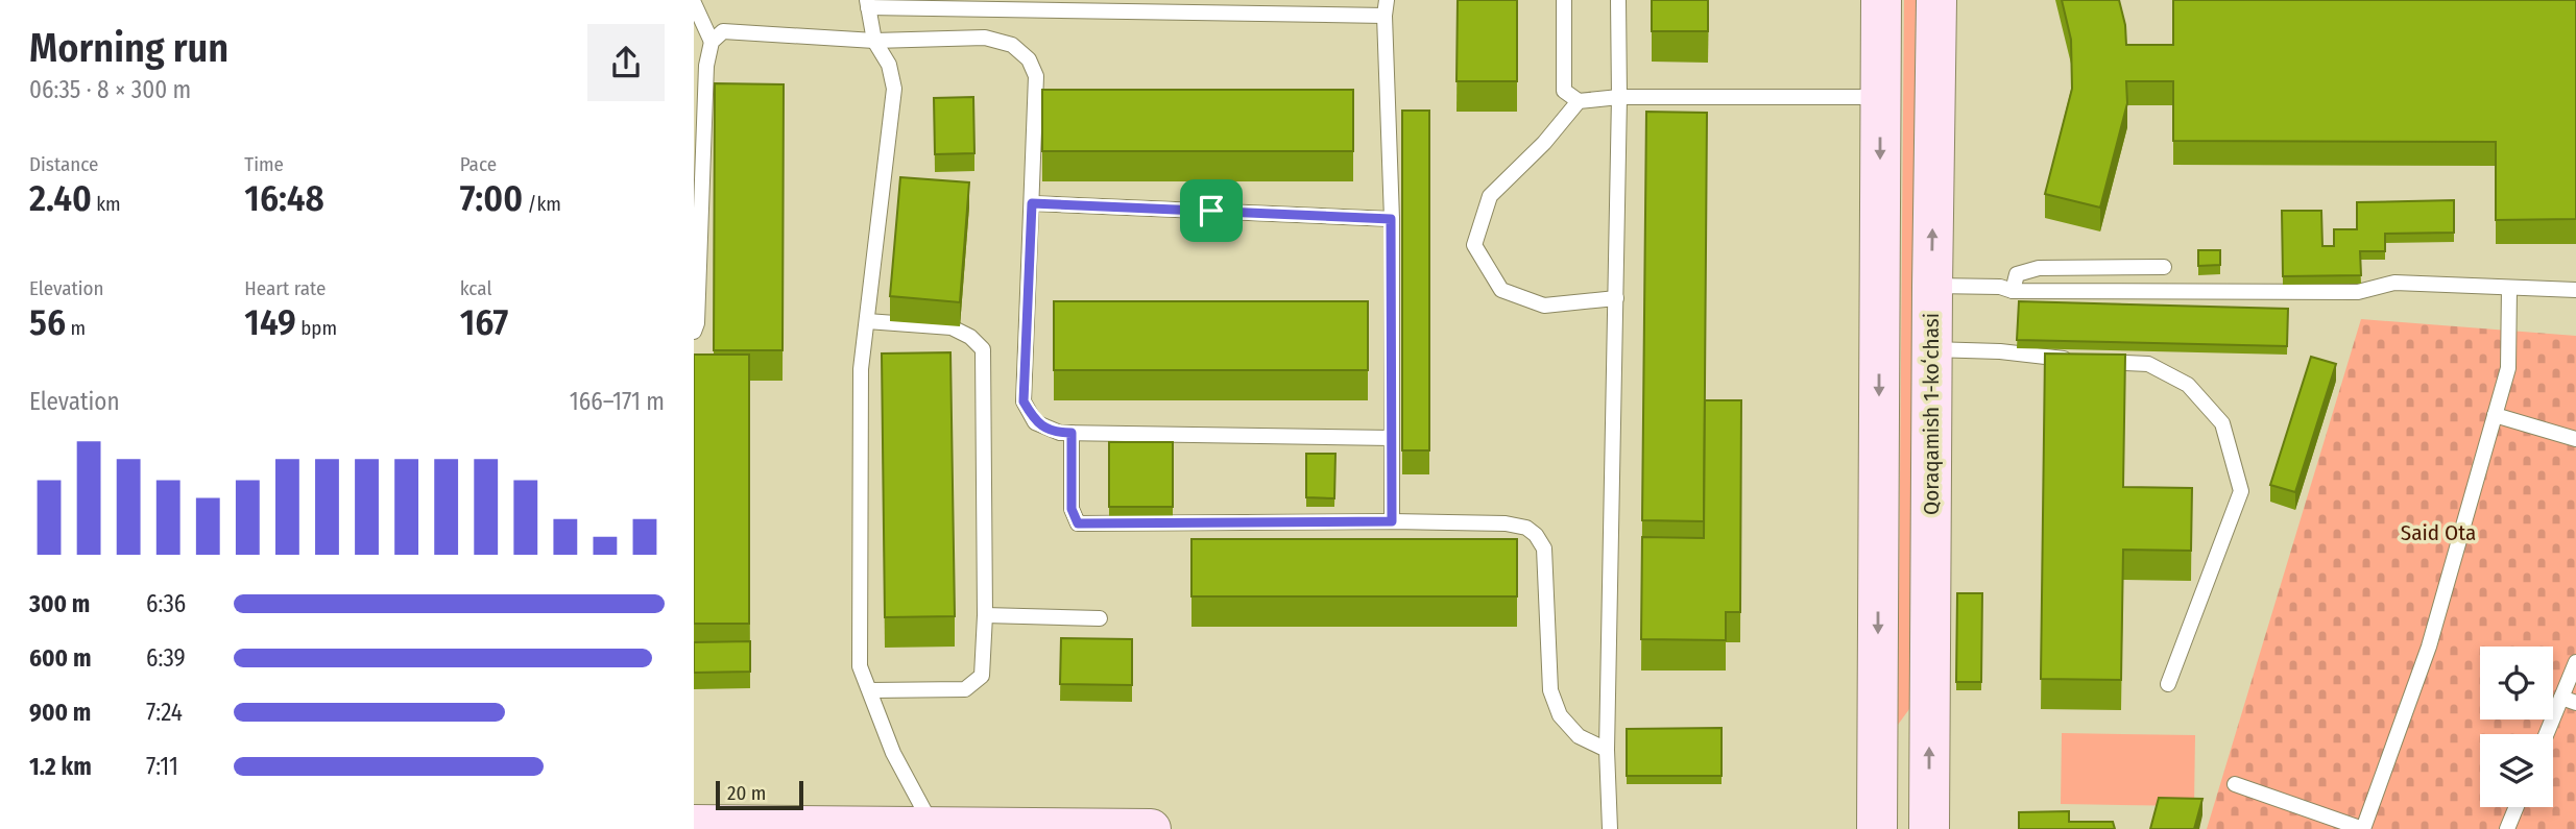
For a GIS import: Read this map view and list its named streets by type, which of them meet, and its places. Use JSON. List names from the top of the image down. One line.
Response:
{"streets":{"main road":["Qoraqamish 1-koʻchasi"]},"parks":["Said Ota"],"scale_bar":"20 m","page":{"heading":["Morning run","06:35 · 8 × 300 m"],"stats":[["Distance","2.40 km"],["Time","16:48"],["Pace","7:00 /km"],["Elevation","56 m"],["Heart rate","149 bpm"],["kcal","167"]],"chart":["Elevation","166–171 m"],"list":[{"name":"300 m","note":"6:36"},{"name":"600 m","note":"6:39"},{"name":"900 m","note":"7:24"},{"name":"1.2 km","note":"7:11"}],"scale":"20 m"}}
